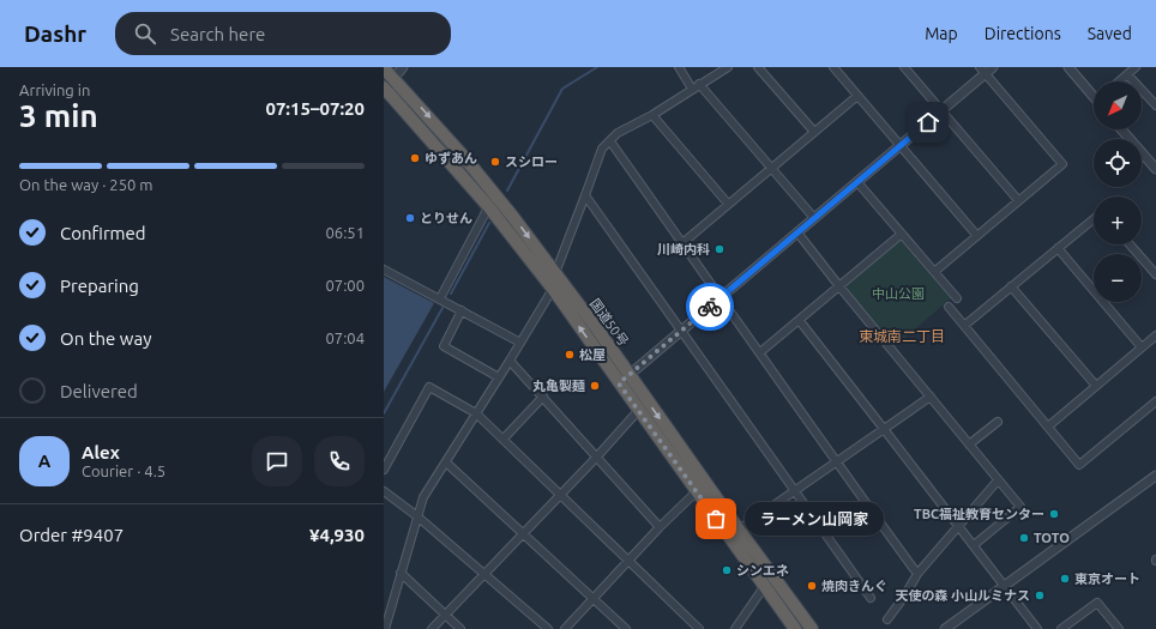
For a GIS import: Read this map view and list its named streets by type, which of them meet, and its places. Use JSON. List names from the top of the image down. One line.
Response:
{"streets":{"highway":["国道50号"]},"districts":["東城南二丁目"],"parks":["中山公園"],"places":["ゆずあん","スシロー","とりせん","川崎内科","松屋","丸亀製麺","TBC福祉教育センター","ラーメン山岡家","TOTO","シンエネ","東京オート","焼肉きんぐ","天使の森 小山ルミナス"],"north":"bottom left","page":{"header":"Dashr","search":"Search here","nav":["Map","Directions","Saved"],"heading":["3 min","Arriving in","07:15–07:20"],"panel":["Alex","Courier · 4.5","Order #9407","¥4,930"],"map_buttons":["+","−"],"bar":"On the way · 250 m","list":[["Confirmed","06:51"],["Preparing","07:00"],["On the way","07:04"],"Delivered"],"round":"A","bubble":"ラーメン山岡家"}}
